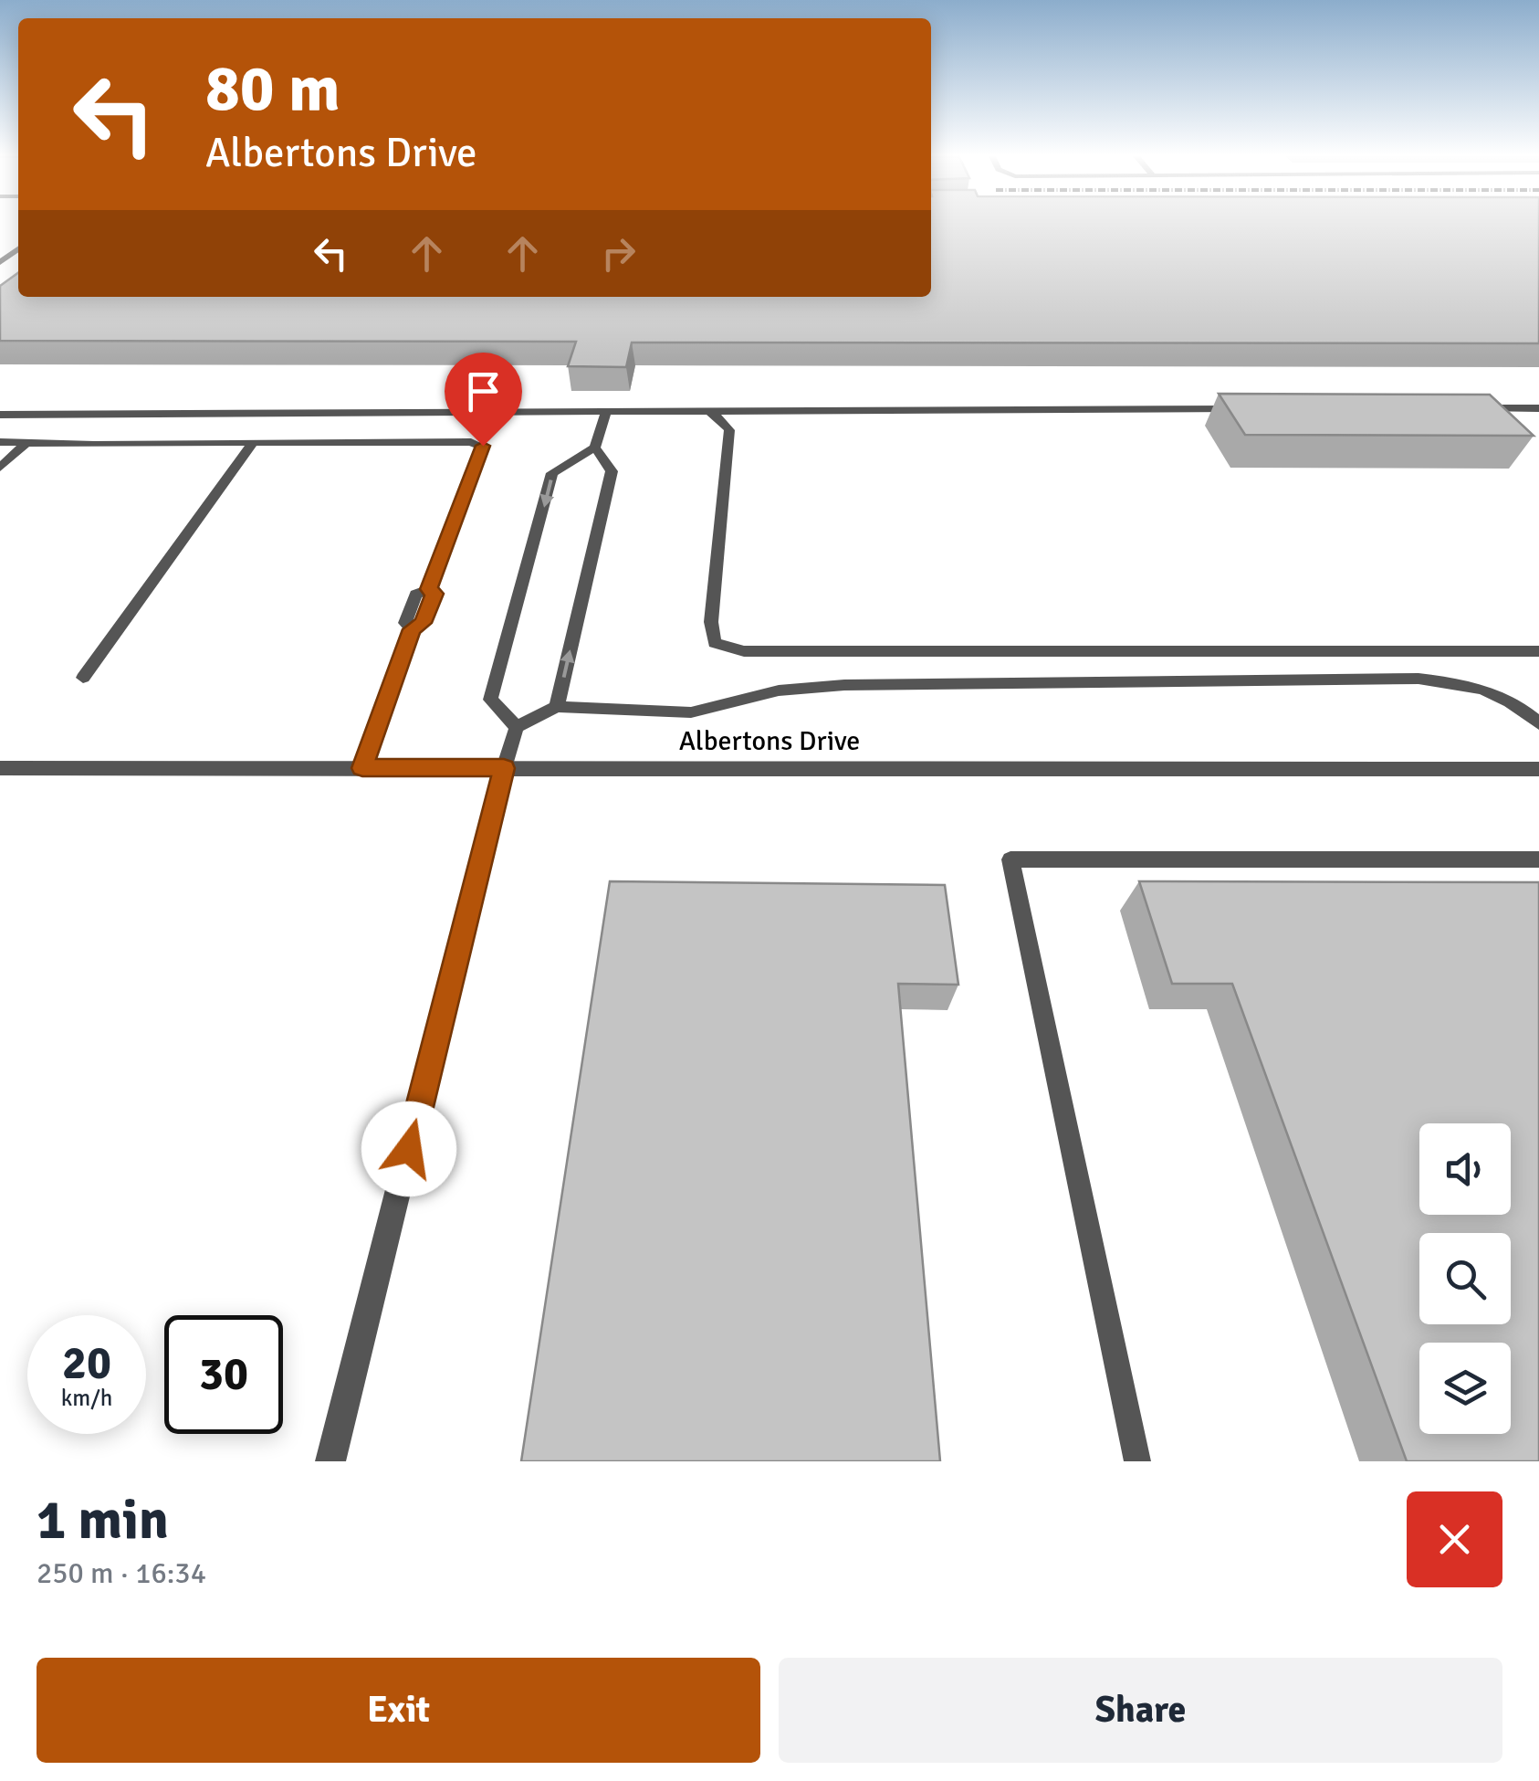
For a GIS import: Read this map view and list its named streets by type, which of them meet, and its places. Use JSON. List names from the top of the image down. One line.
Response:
{"streets":{"street":["Albertons Drive"]},"page":{"turn":["80 m","Albertons Drive"],"speed":"20 km/h","limit":"30","heading":["1 min","250 m · 16:34"],"buttons":["Exit","Share"]}}
